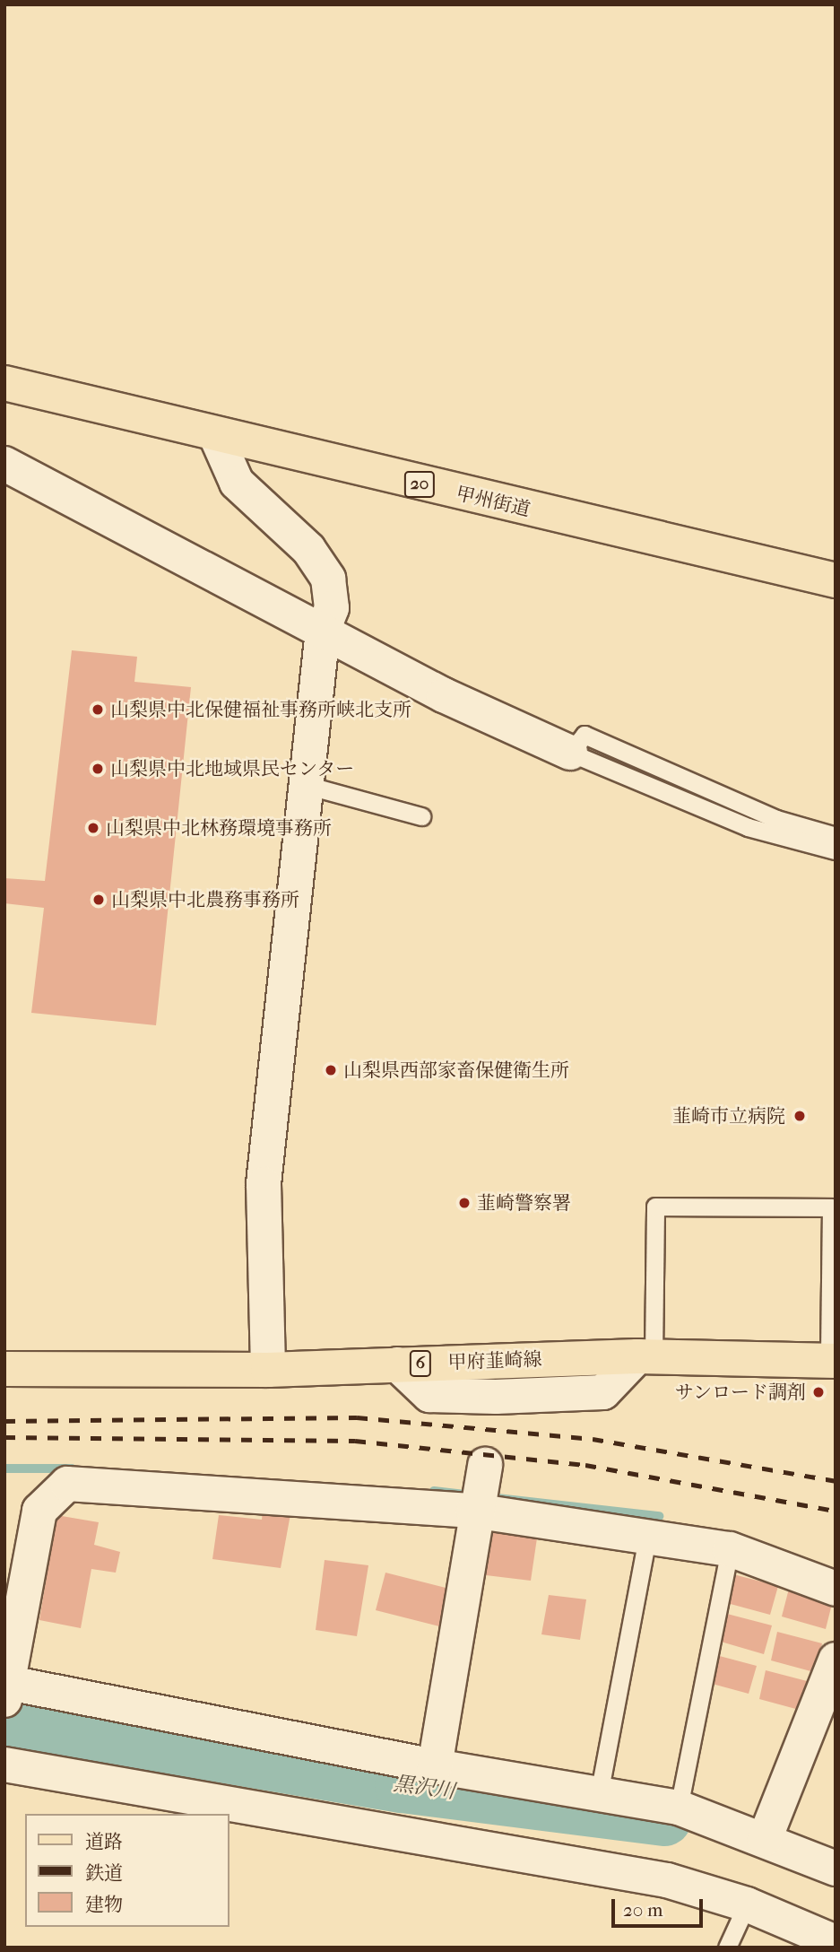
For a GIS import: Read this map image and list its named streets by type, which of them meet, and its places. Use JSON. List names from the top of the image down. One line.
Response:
{"streets":{"main road":["20","甲州街道","甲府韮崎線","6"]},"water":["黒沢川"],"places":["山梨県中北保健福祉事務所峡北支所","山梨県中北地域県民センター","山梨県中北林務環境事務所","山梨県中北農務事務所","山梨県西部家畜保健衛生所","韮崎市立病院","韮崎警察署","サンロード調剤"],"legend":["道路","鉄道","建物"],"scale_bar":"20 m"}
